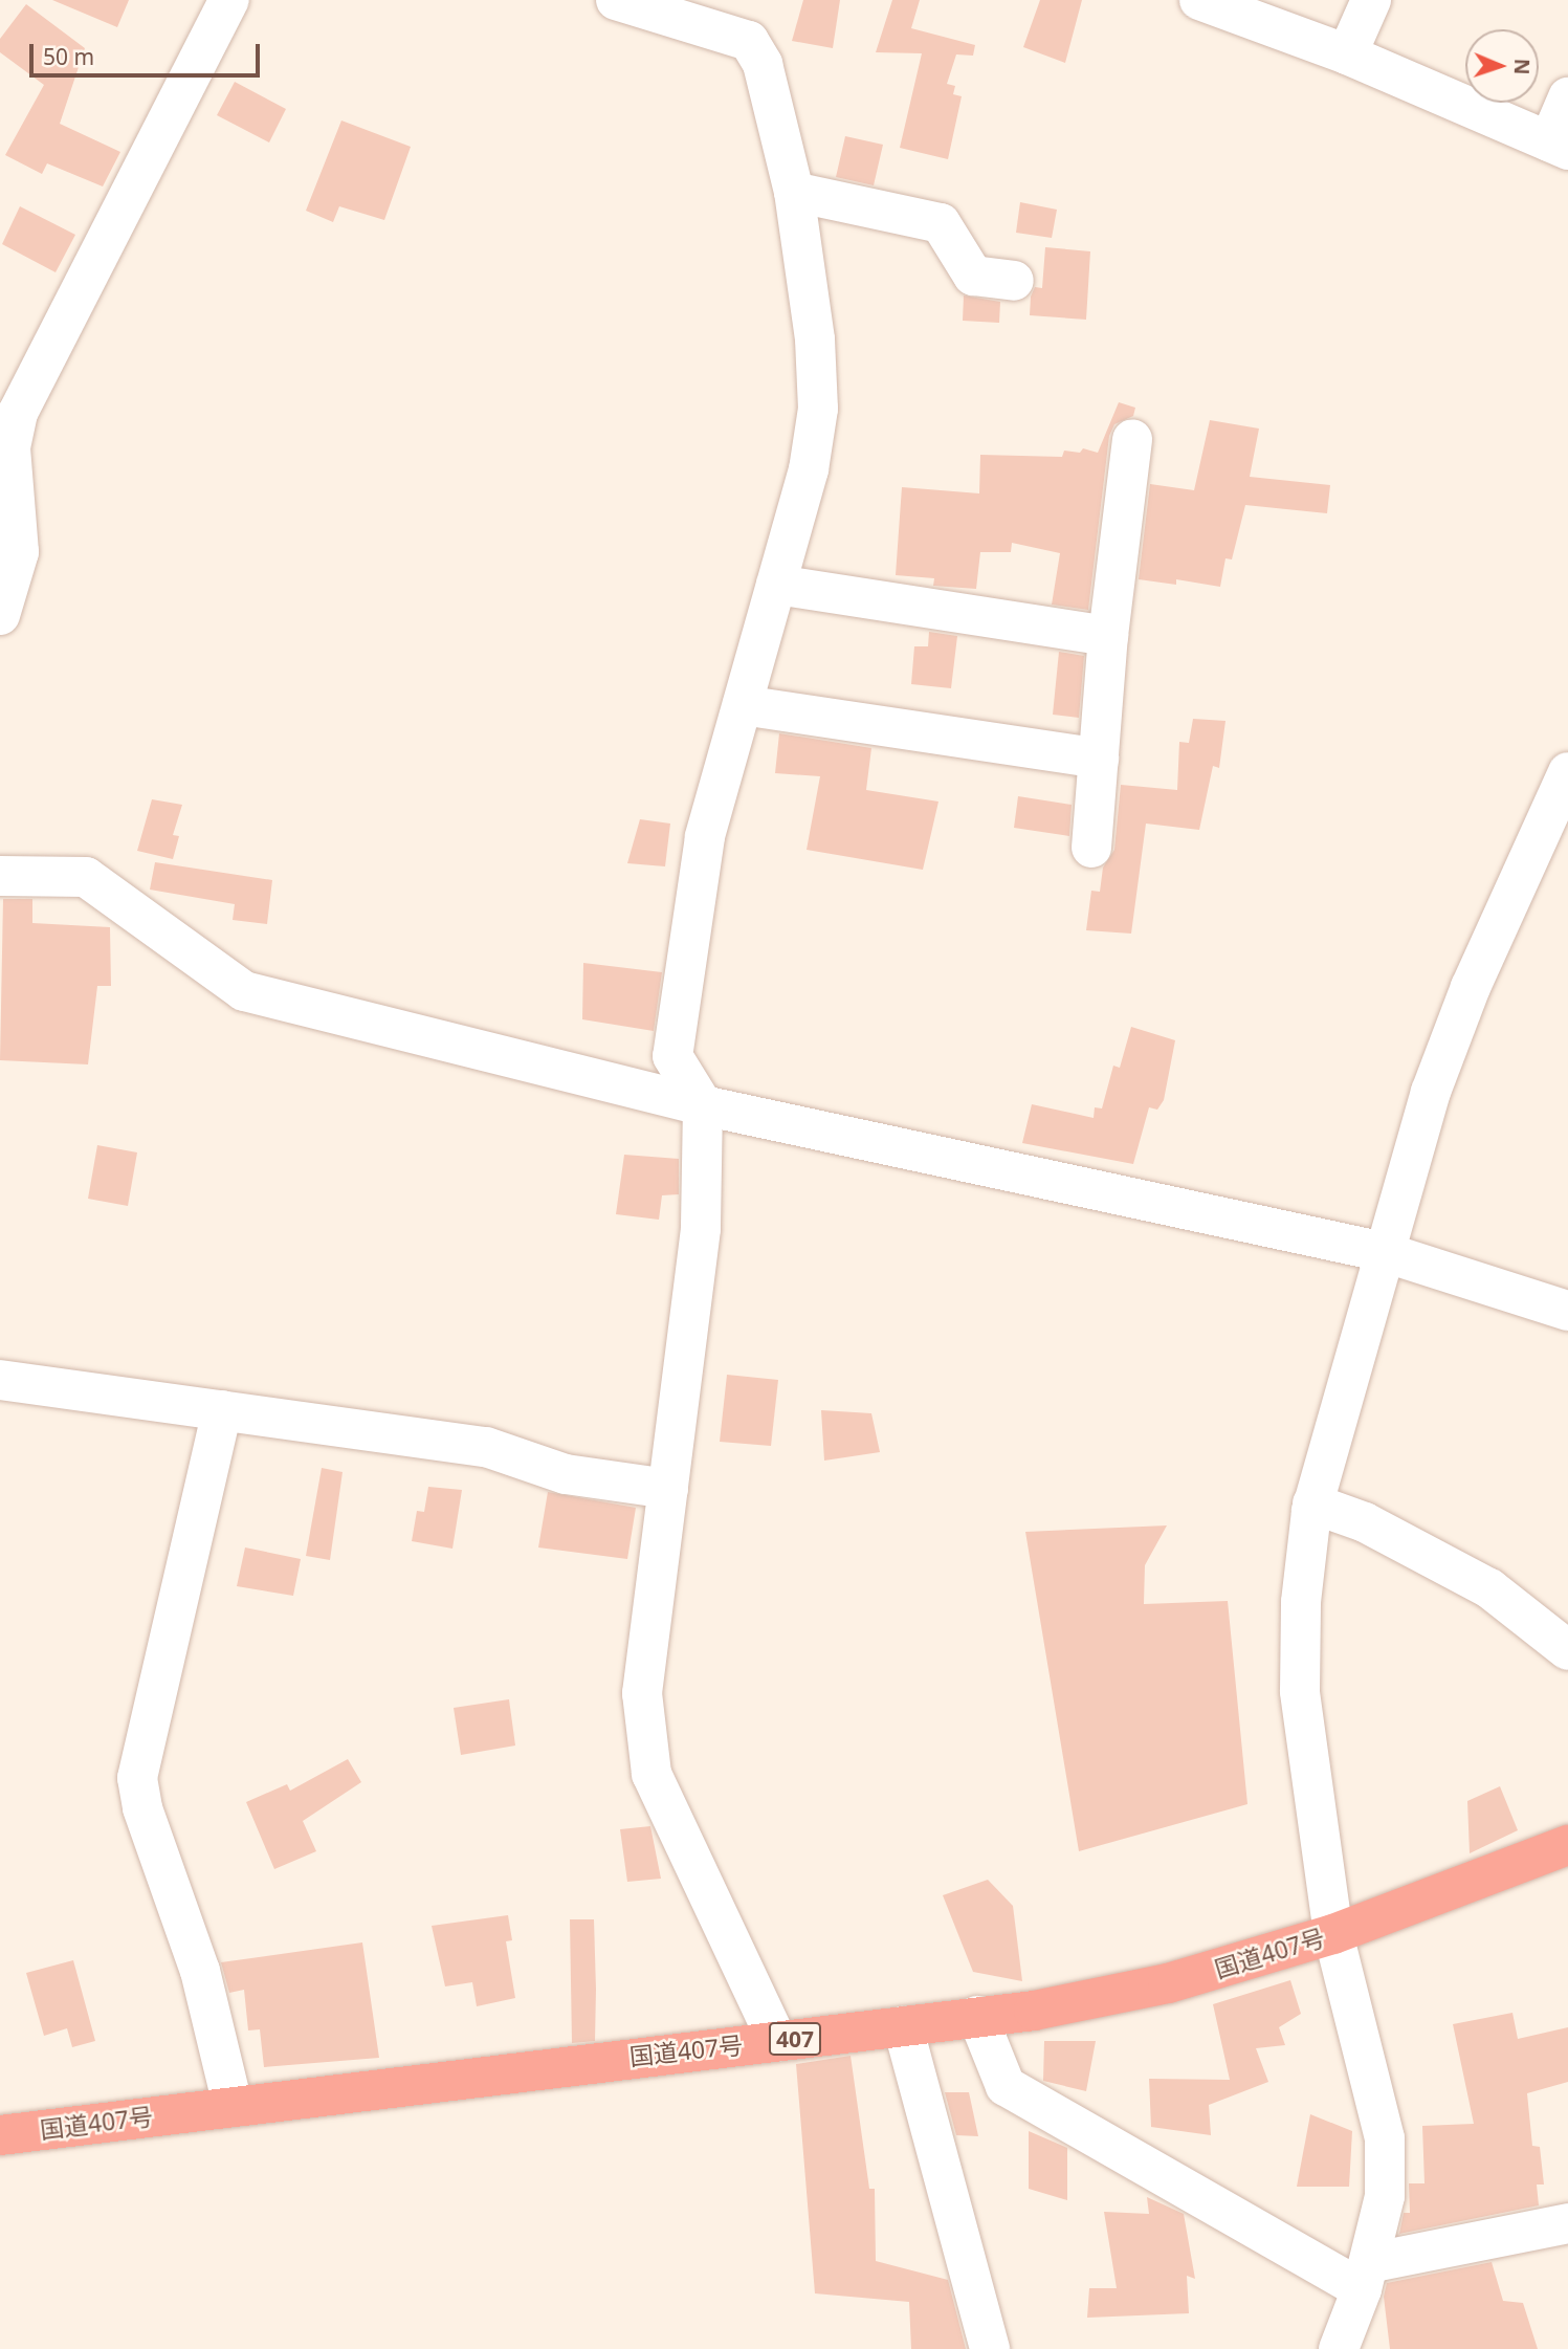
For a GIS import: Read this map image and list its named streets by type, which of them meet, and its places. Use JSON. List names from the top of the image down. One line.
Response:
{"streets":{"highway":["国道407号","407"]},"scale_bar":"50 m","north":"right"}
